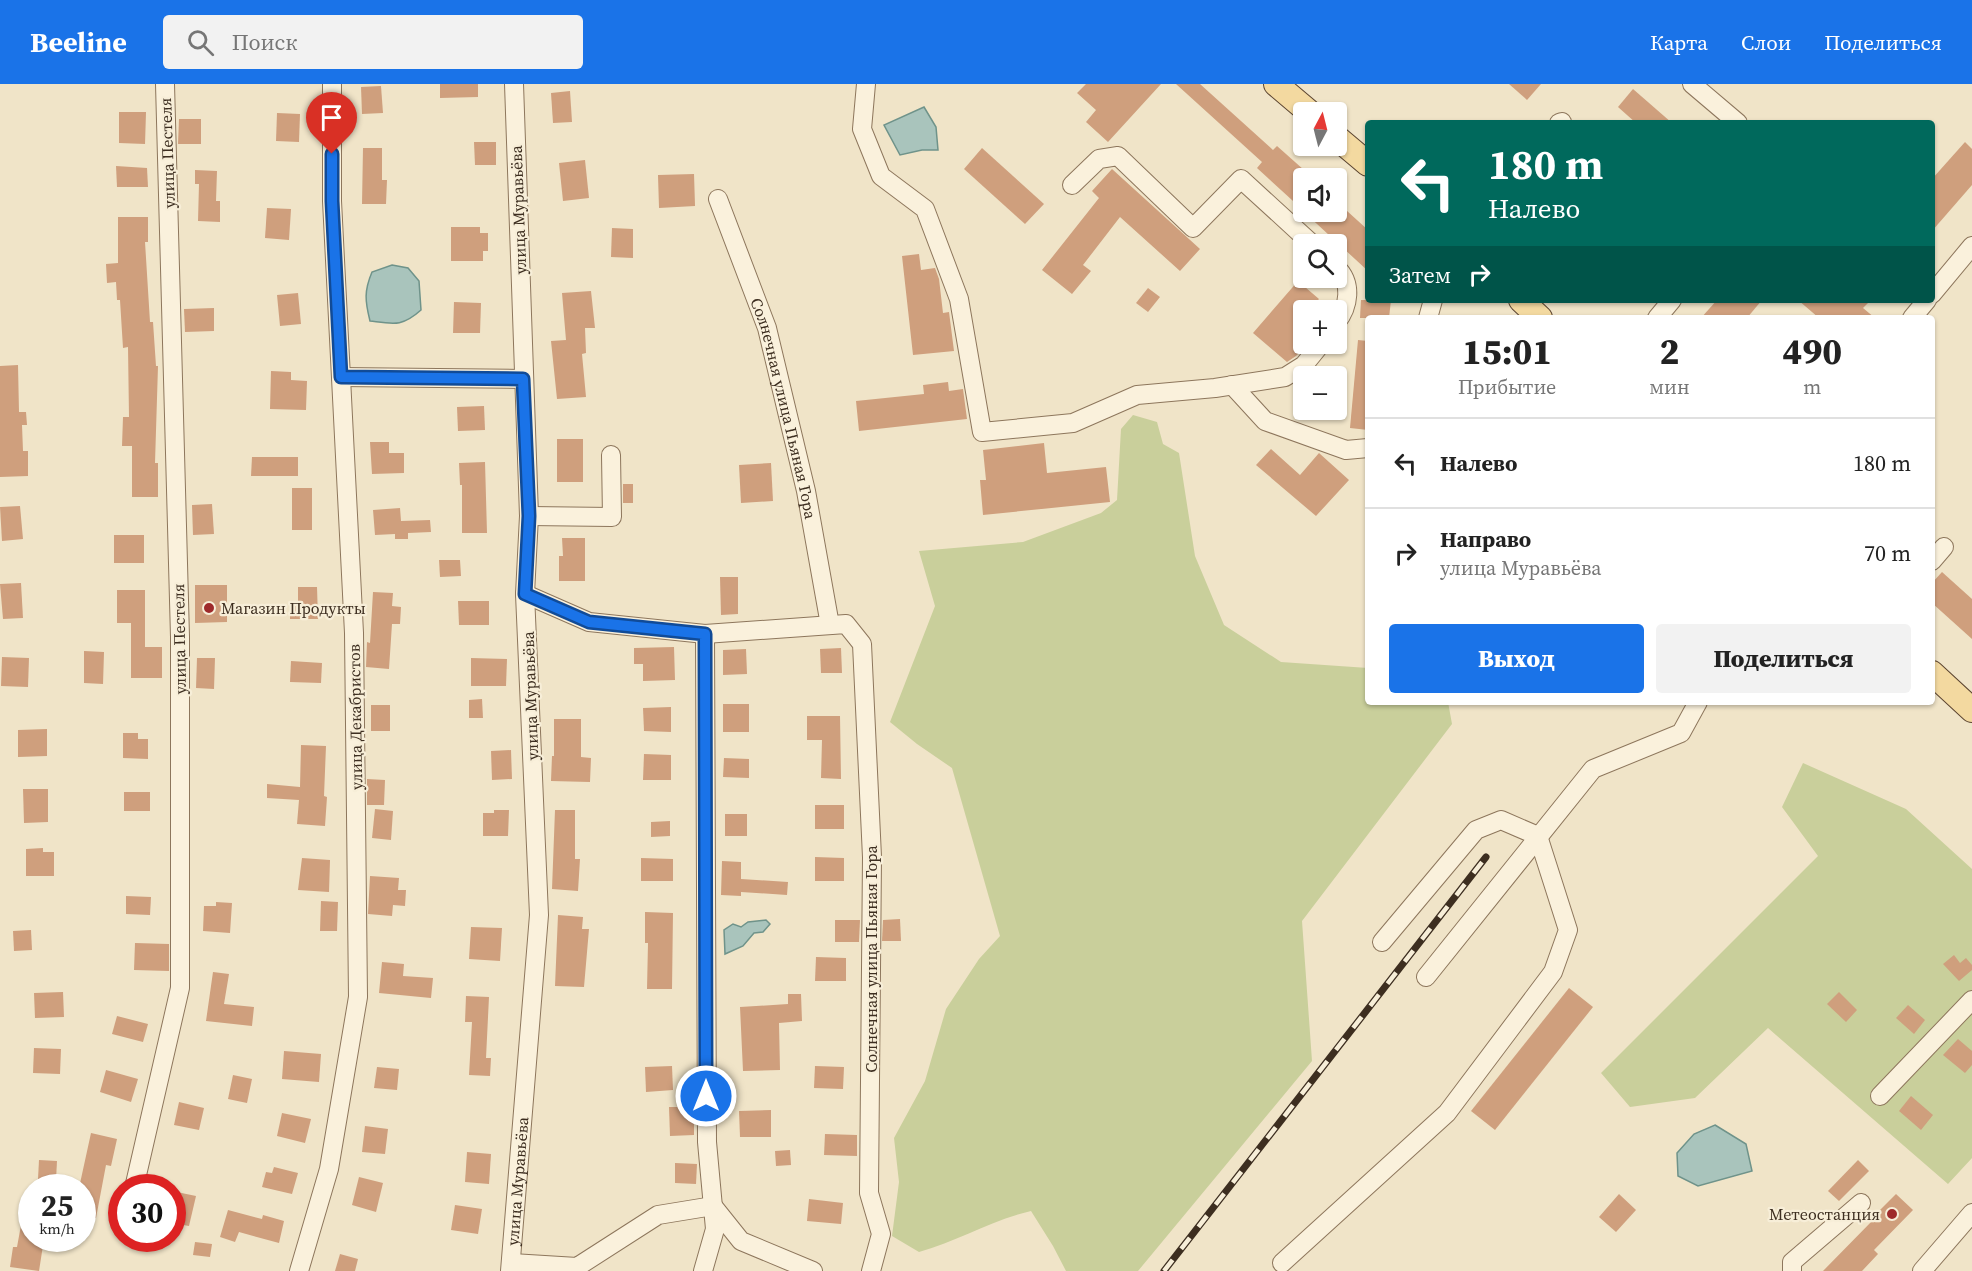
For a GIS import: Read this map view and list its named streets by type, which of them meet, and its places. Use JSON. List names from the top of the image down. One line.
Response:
{"streets":{"street":["улица Пестеля","улица Муравьёва","Солнечная улица Пьяная Гора","улица Декабристов"]},"places":["Магазин Продукты","Метеостанция"],"north":"top","page":{"header":"Beeline","search":"Поиск","nav":["Карта","Слои","Поделиться"],"map_buttons":["+","−"],"turn":["180 m","Налево"],"then":"Затем","eta":["15:01","Прибытие","2","мин","490","m"],"list":[{"name":"Налево","value":"180 m"},{"name":"Направо","note":"улица Муравьёва","value":"70 m"}],"buttons":["Выход","Поделиться"],"speed":"25 km/h","limit":"30"}}
